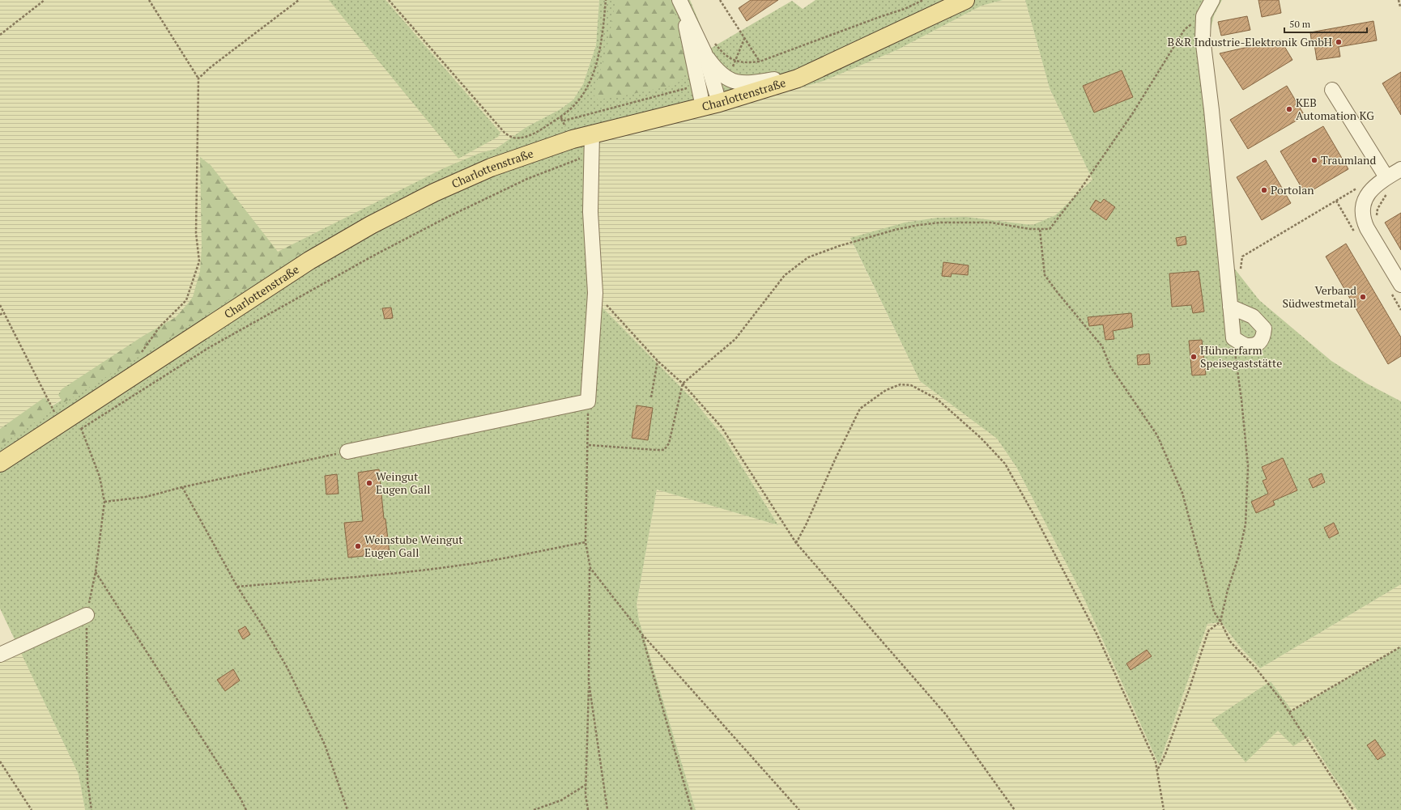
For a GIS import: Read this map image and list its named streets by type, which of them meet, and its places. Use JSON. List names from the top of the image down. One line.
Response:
{"streets":{"main road":["Charlottenstraße"]},"places":["B&R Industrie-Elektronik GmbH","KEB Automation KG","Traumland","Portolan","Verband Südwestmetall","Hühnerfarm Speisegaststätte","Weingut Eugen Gall","Weinstube Weingut Eugen Gall"],"scale_bar":"50 m"}
